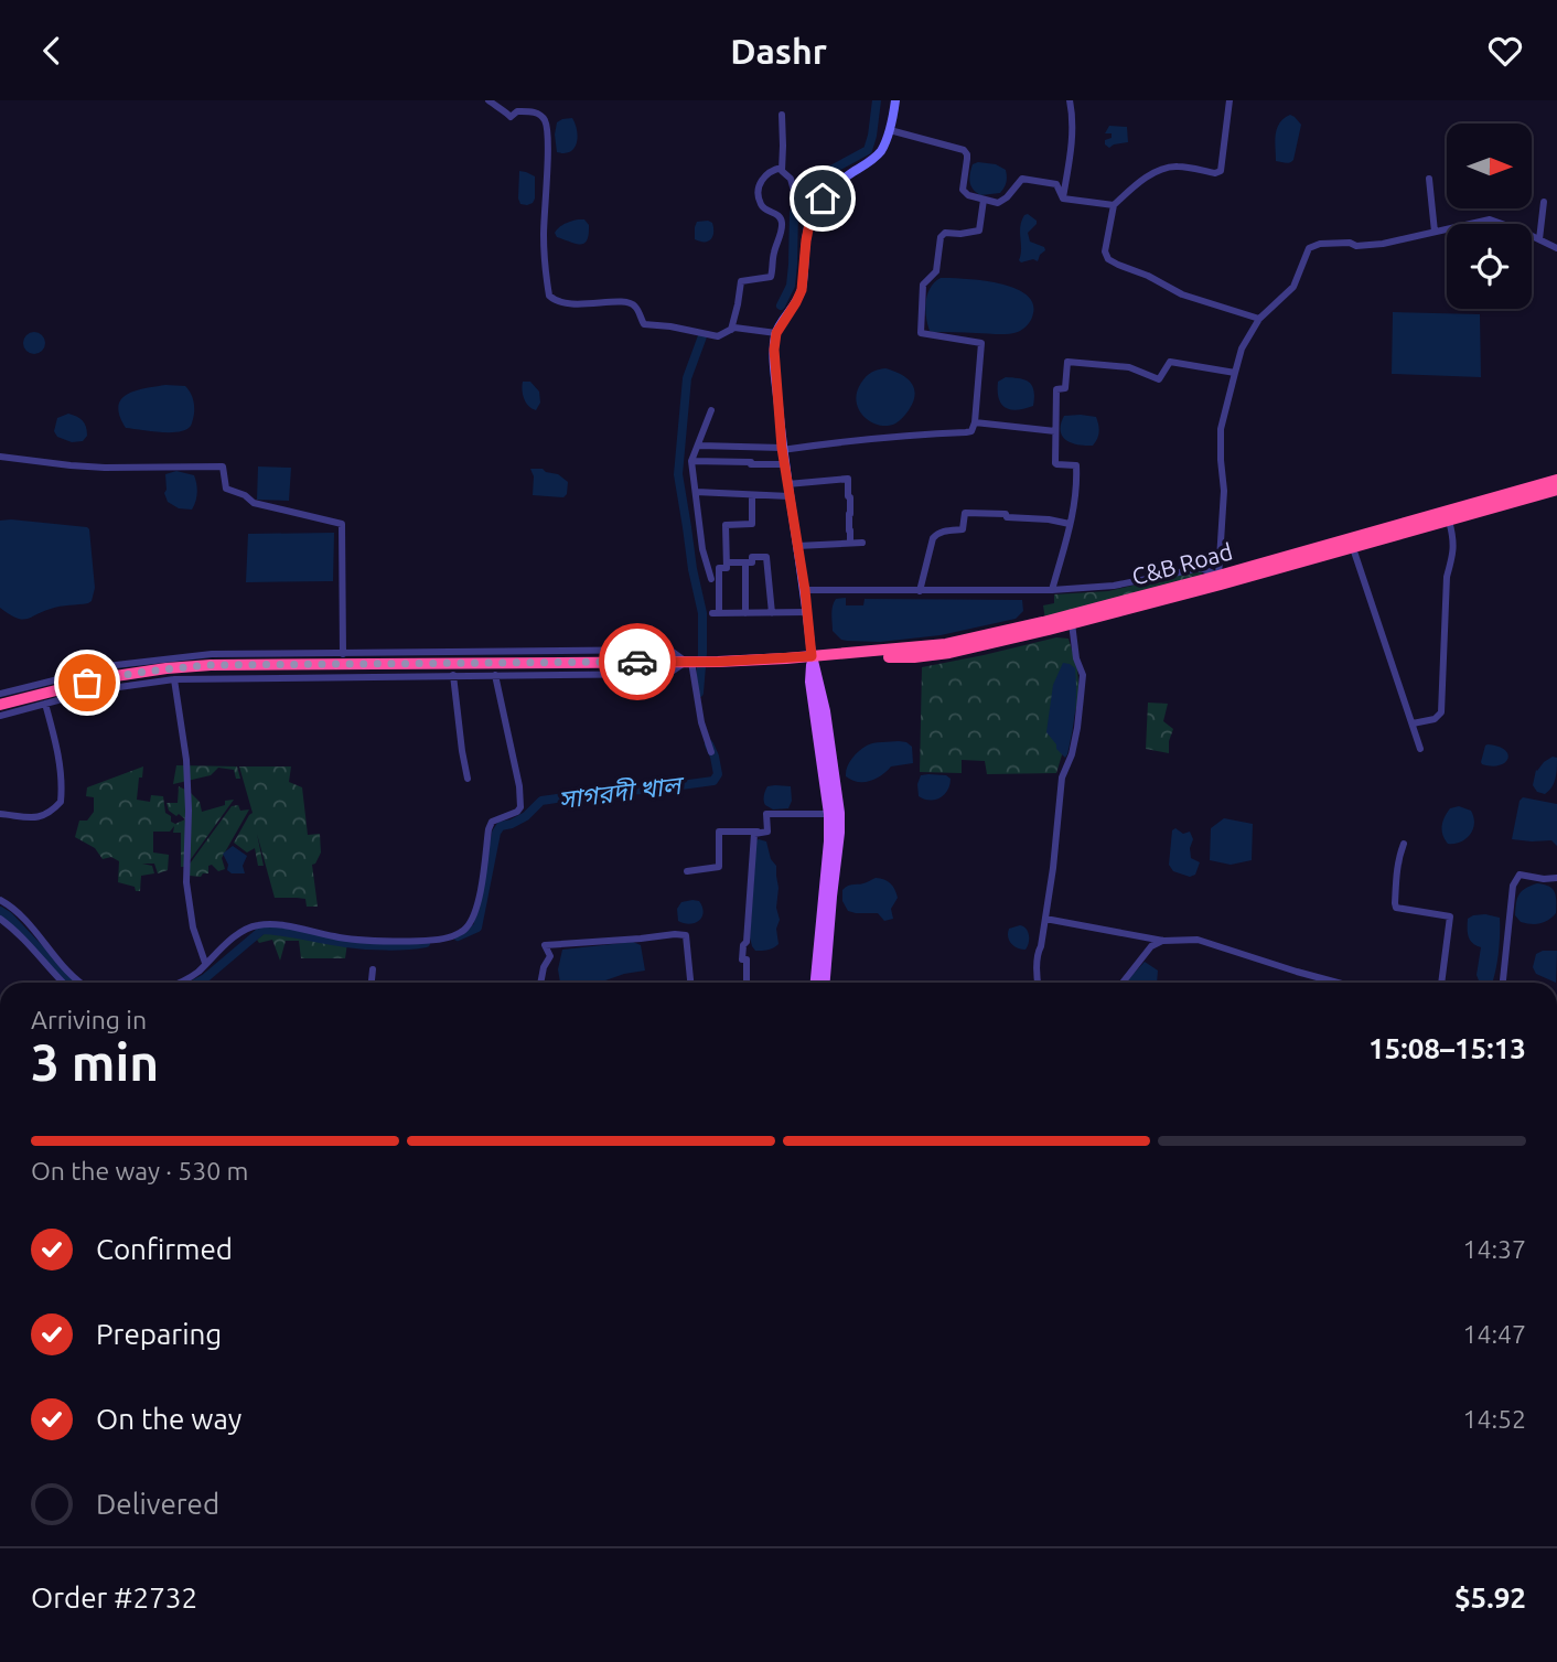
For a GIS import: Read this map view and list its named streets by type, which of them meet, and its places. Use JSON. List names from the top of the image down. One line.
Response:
{"streets":{"highway":["C&B Road"]},"water":["সাগরদী খাল"],"north":"right","page":{"header":"Dashr","heading":["3 min","Arriving in","15:08–15:13"],"panel":["Order #2732","$5.92"],"bar":"On the way · 530 m","list":[["Confirmed","14:37"],["Preparing","14:47"],["On the way","14:52"],"Delivered"]}}
